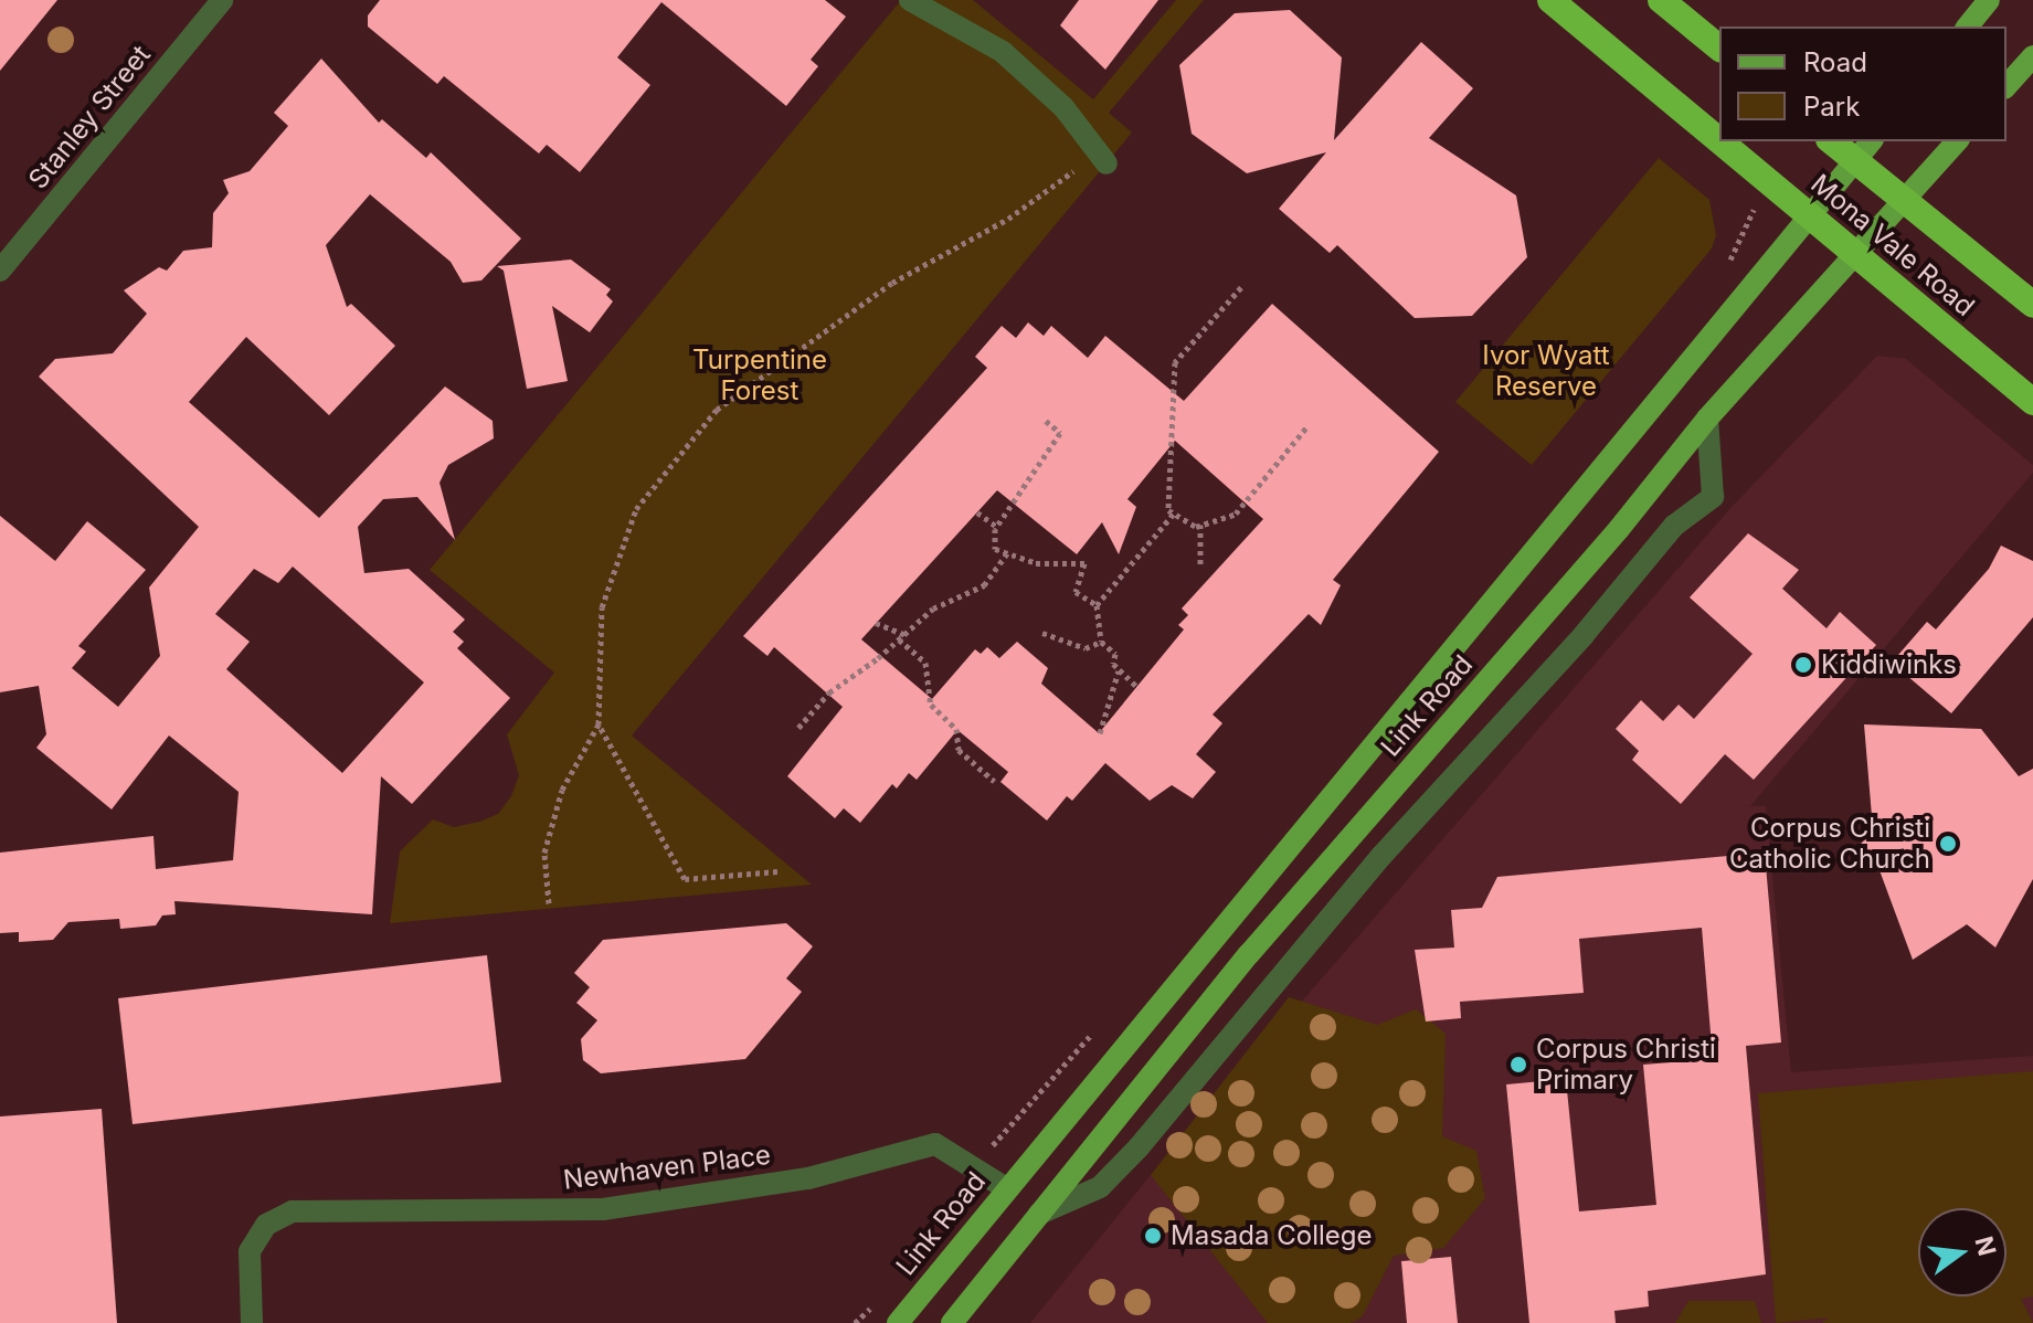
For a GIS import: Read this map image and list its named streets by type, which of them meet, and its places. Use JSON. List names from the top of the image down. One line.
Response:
{"streets":{"highway":["Mona Vale Road"],"main road":["Link Road"],"street":["Stanley Street","Newhaven Place"]},"crossings":[["Mona Vale Road","Link Road"],["Link Road","Newhaven Place"]],"parks":["Ivor Wyatt Reserve","Turpentine Forest"],"places":["Kiddiwinks","Corpus Christi Catholic Church","Corpus Christi Primary","Masada College"],"legend":["Road","Park"],"north":"right"}
